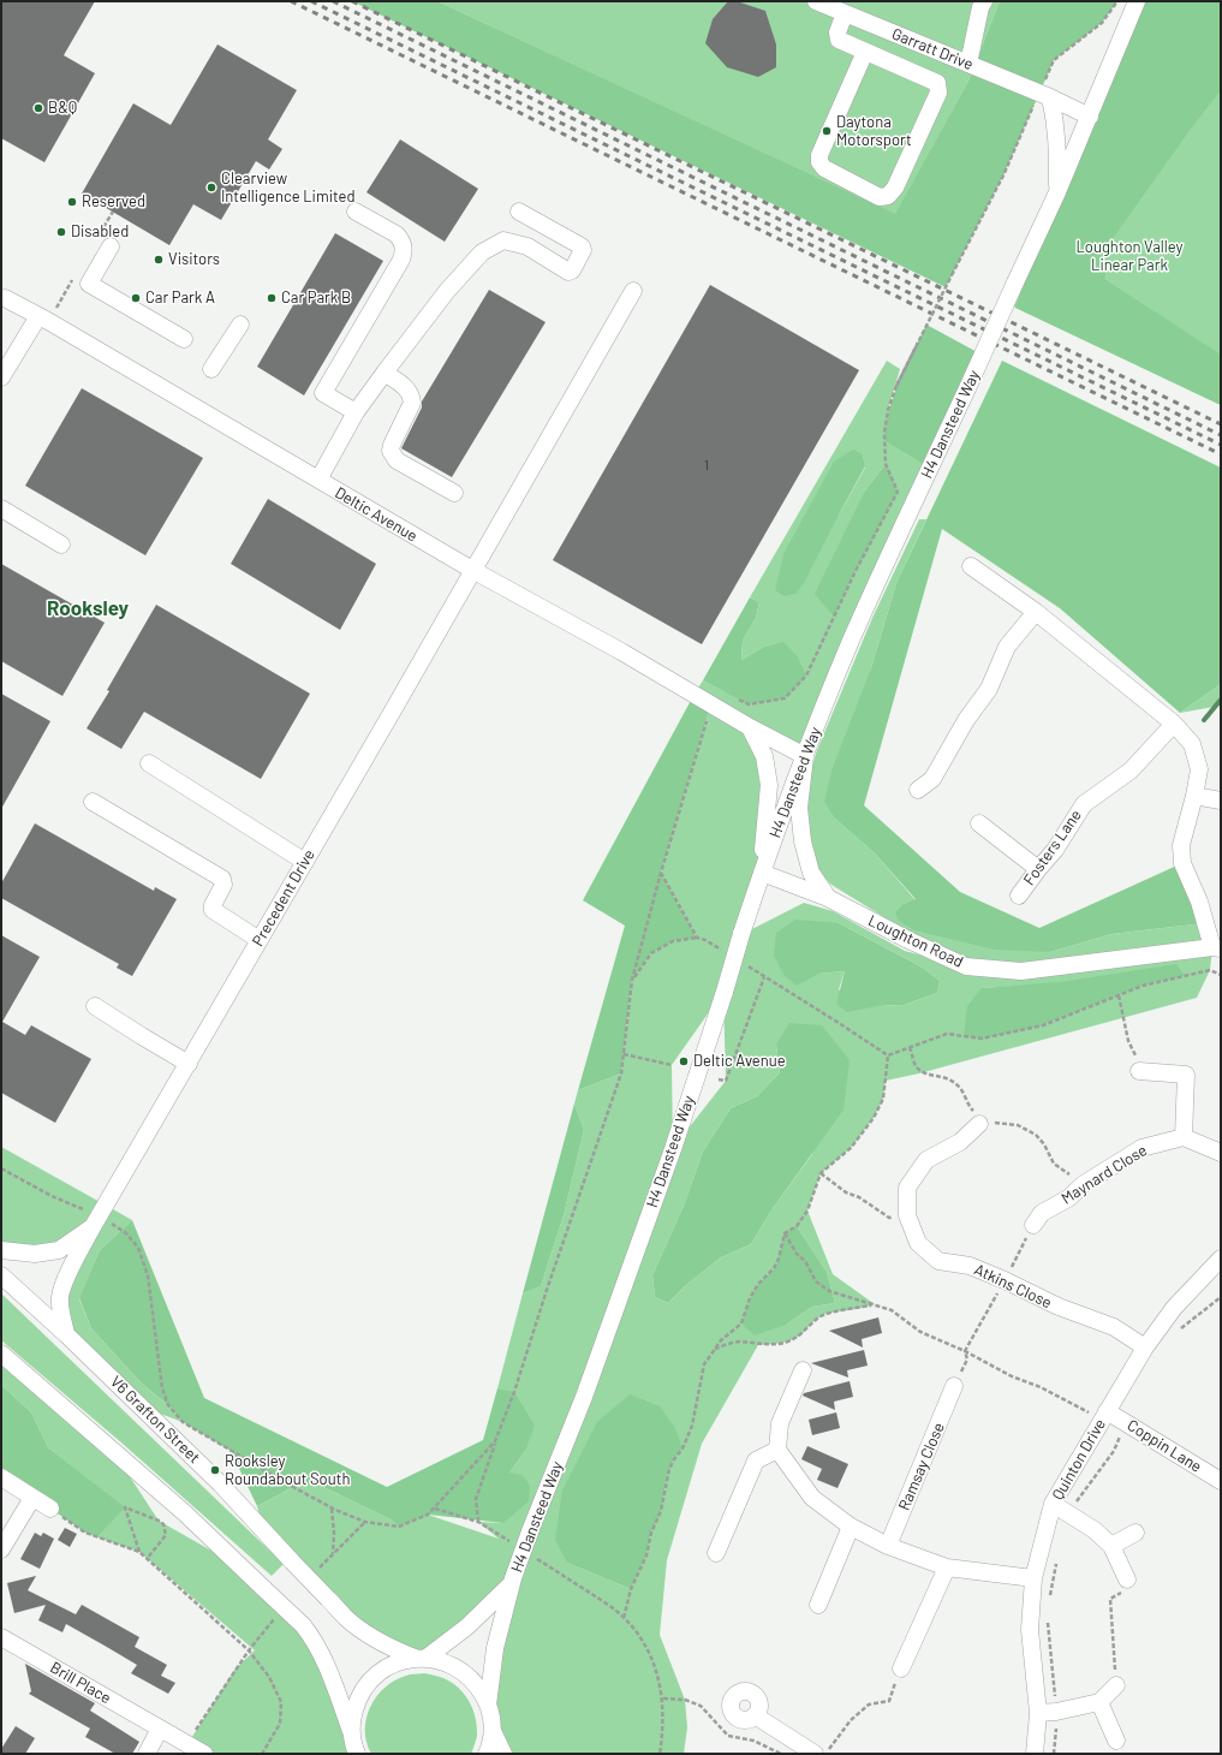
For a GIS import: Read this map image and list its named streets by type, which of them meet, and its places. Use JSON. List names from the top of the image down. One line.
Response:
{"streets":{"street":["Garratt Drive","H4 Dansteed Way","Deltic Avenue","Fosters Lane","Precedent Drive","Loughton Road","Maynard Close","Atkins Close","V6 Grafton Street","Coppin Lane","Quinton Drive","Ramsay Close","Brill Place"]},"crossings":[["Garratt Drive","H4 Dansteed Way"],["H4 Dansteed Way","Deltic Avenue"],["H4 Dansteed Way","Loughton Road"],["H4 Dansteed Way","V6 Grafton Street"],["Deltic Avenue","Precedent Drive"],["Precedent Drive","V6 Grafton Street"],["Atkins Close","Quinton Drive"],["Coppin Lane","Quinton Drive"]],"districts":["Rooksley"],"parks":["Loughton Valley Linear Park"],"places":["B&Q","Daytona Motorsport","Clearview Intelligence Limited","Reserved","Disabled","Visitors","Car Park A","Car Park B","Deltic Avenue","Rooksley Roundabout South"],"house_numbers":["1"]}
